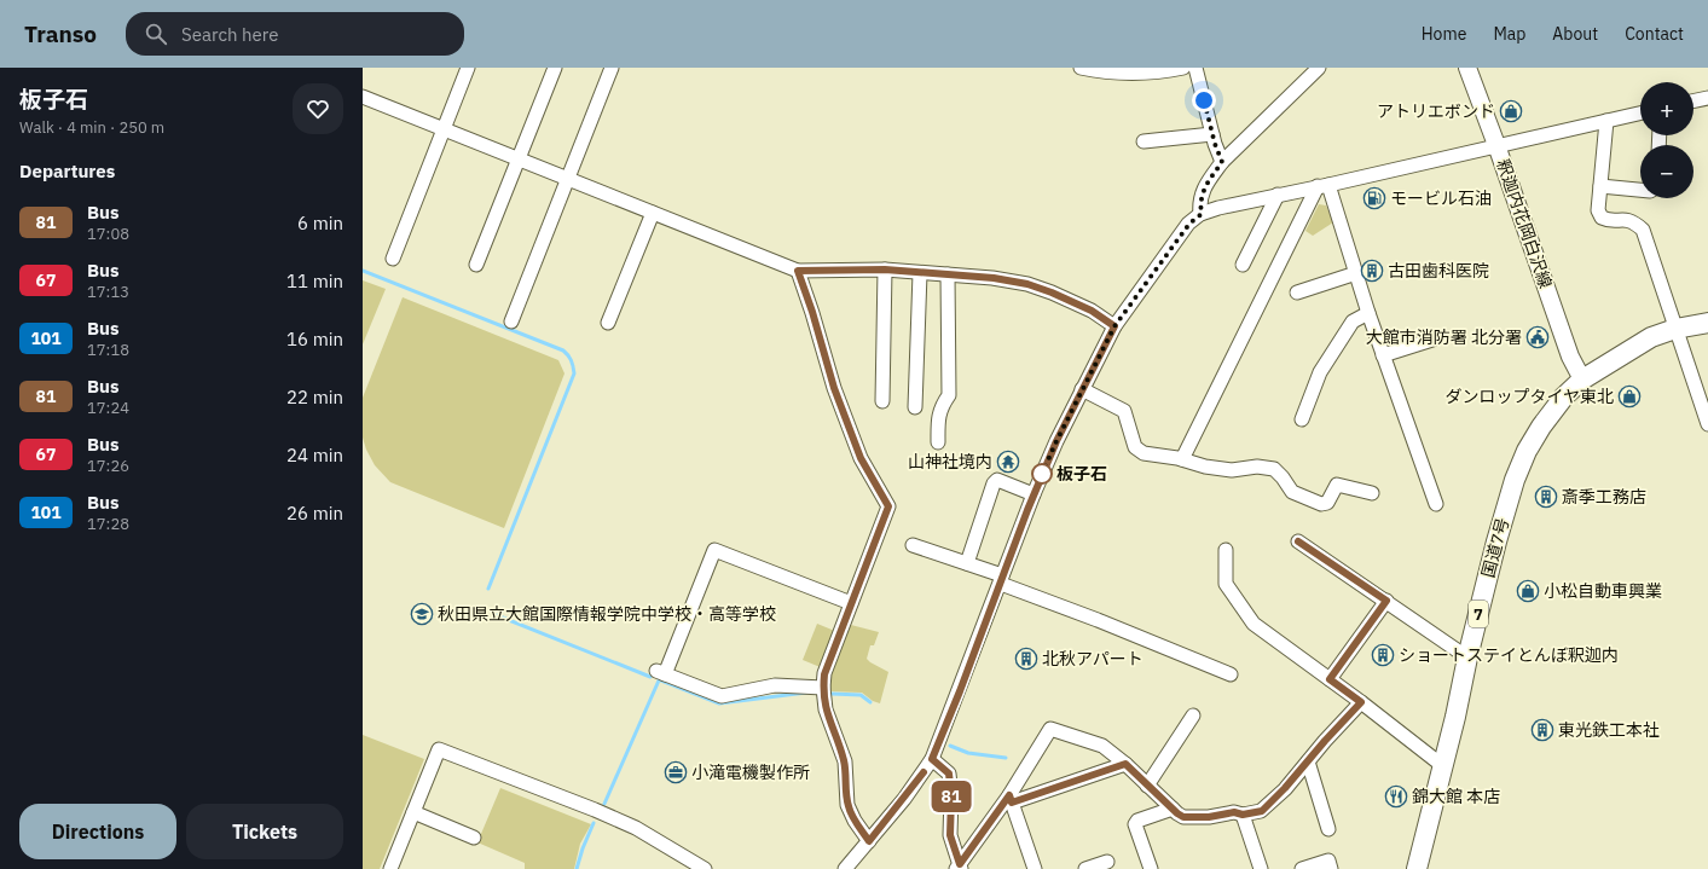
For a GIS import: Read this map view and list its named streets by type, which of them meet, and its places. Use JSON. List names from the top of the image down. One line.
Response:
{"streets":{"highway":["国道7号","7"],"main road":["釈迦内花岡白沢線"]},"crossings":[["釈迦内花岡白沢線","国道7号"]],"places":{"shop":["アトリエボンド","ダンロップタイヤ東北","小松自動車興業"],"fuel station":["モービル石油"],"building":["古田歯科医院","斎季工務店","ショートステイとんぼ釈迦内","北秋アパート","東光鉄工本社"],"public building":["大館市消防署 北分署"],"temple":["山神社境内"],"other":["板子石"],"school or university":["秋田県立大館国際情報学院中学校・高等学校"],"office":["小滝電機製作所"],"restaurant":["錦大館 本店"]},"lines":["bus line 81"],"page":{"header":"Transo","search":"Search here","nav":["Home","Map","About","Contact"],"heading":[["板子石","Walk · 4 min · 250 m"],"Departures"],"on_map":"81","map_buttons":["+","−"],"list":[{"mark":"81","name":"Bus","note":"17:08","value":"6 min"},{"mark":"67","name":"Bus","note":"17:13","value":"11 min"},{"mark":"101","name":"Bus","note":"17:18","value":"16 min"},{"mark":"81","name":"Bus","note":"17:24","value":"22 min"},{"mark":"67","name":"Bus","note":"17:26","value":"24 min"},{"mark":"101","name":"Bus","note":"17:28","value":"26 min"}],"buttons":["Directions","Tickets"]}}
